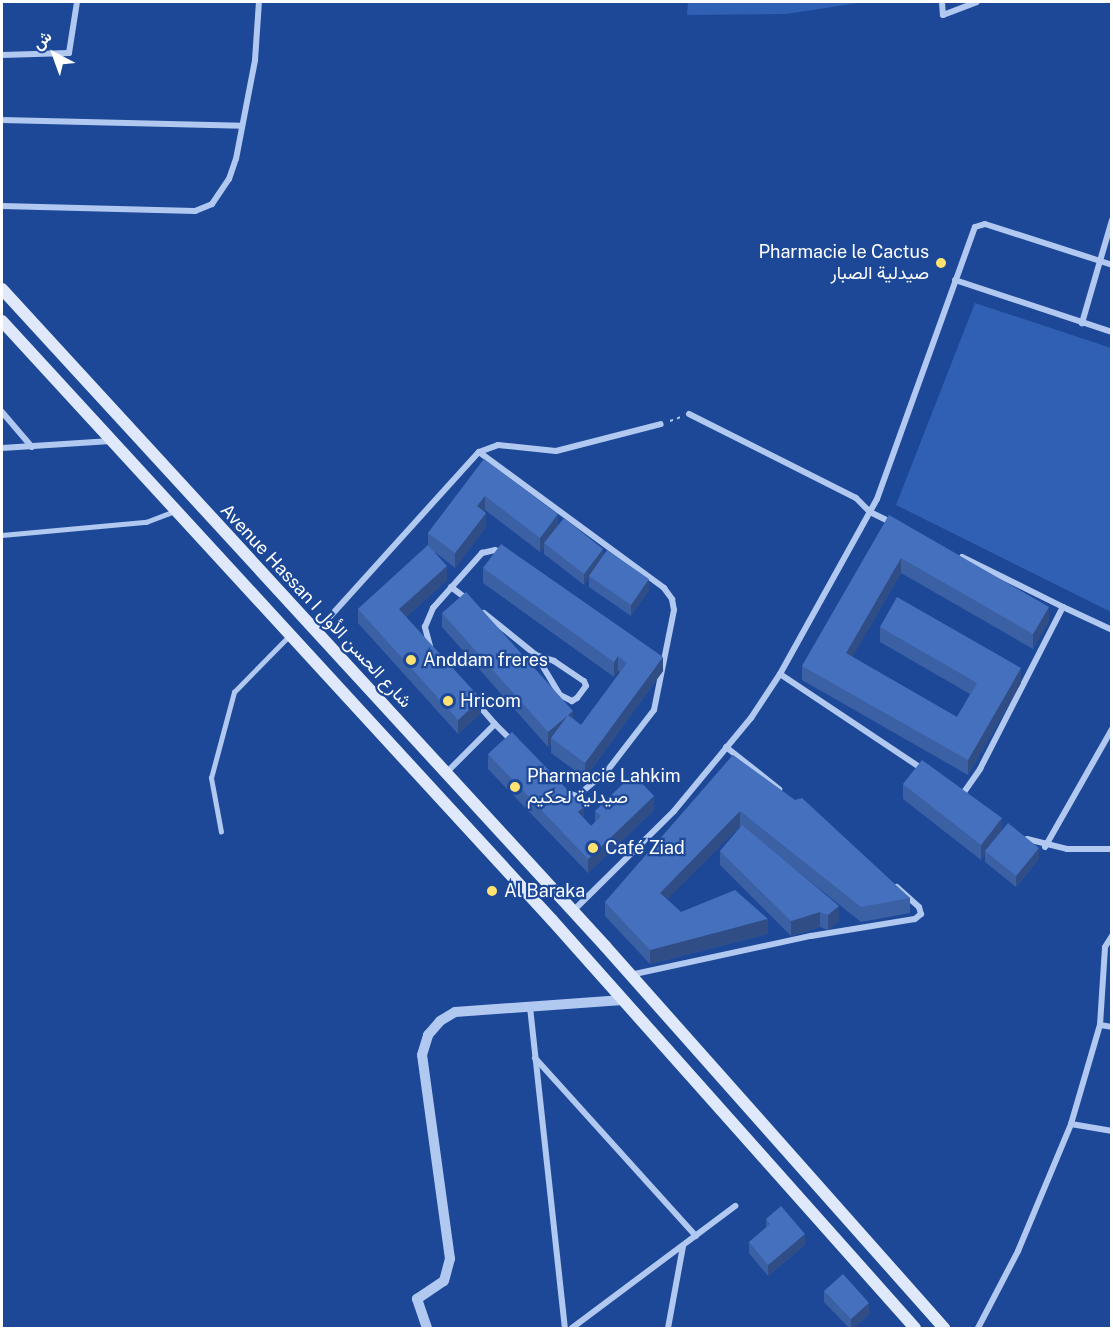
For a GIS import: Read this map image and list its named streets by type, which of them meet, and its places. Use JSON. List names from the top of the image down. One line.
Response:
{"streets":{"main road":["Avenue Hassan I شارع الحسن الأول"]},"places":["Pharmacie le Cactus صيدلية الصبار","Anddam freres","Hricom","Pharmacie Lahkim صيدلية لحكيم","Café Ziad","Al Baraka"],"north":"top left"}
